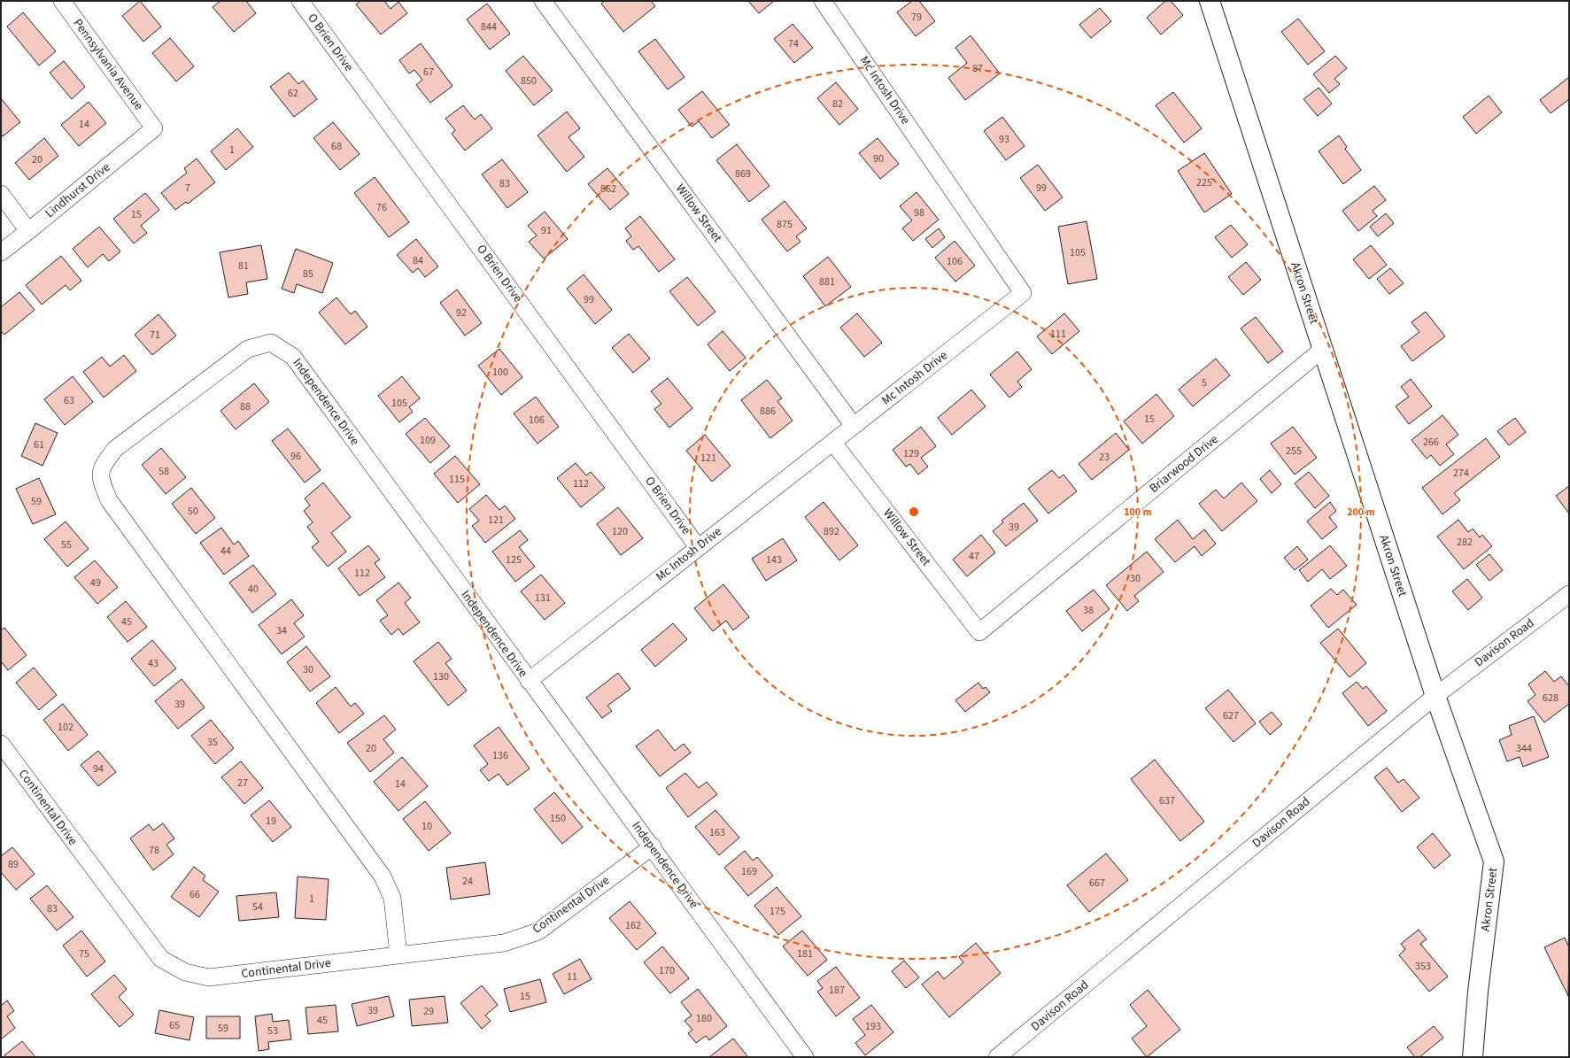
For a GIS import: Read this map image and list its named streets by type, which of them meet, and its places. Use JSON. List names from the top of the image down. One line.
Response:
{"streets":{"main road":["Akron Street"],"street":["O Brien Drive","Pennsylvania Avenue","Mc Intosh Drive","Lindhurst Drive","Willow Street","Independence Drive","Briarwood Drive","Davison Road","Continental Drive"]},"crossings":[["O Brien Drive","Mc Intosh Drive"],["Pennsylvania Avenue","Lindhurst Drive"],["Mc Intosh Drive","Willow Street"],["Mc Intosh Drive","Independence Drive"],["Willow Street","Briarwood Drive"],["Akron Street","Briarwood Drive"],["Akron Street","Davison Road"],["Independence Drive","Continental Drive"]],"house_numbers":["79","844","74","87","67","850","62","82","14","93","68","1","90","20","869","225","83","7","99","862","76","98","15","875","91","105","84","106","81","85","881","99","92","111","71","100","5","63","105","88","886","15","106","109","266","61","255","129","96","23","121","58","274","115","112","59","50","121","39","120","892","282","55","44","47","125","143","112","30","49","40","131","38","45","34","43","30","130","628","39","627","102","35","20","344","136","94","27","14","637","150","19","10","163","78","89","169","24","667","66","1","54","83","175","162","75","181","353","170","11","187","15","39","29","180","45","65","193","59","53"],"rings":["100 m","200 m"]}
